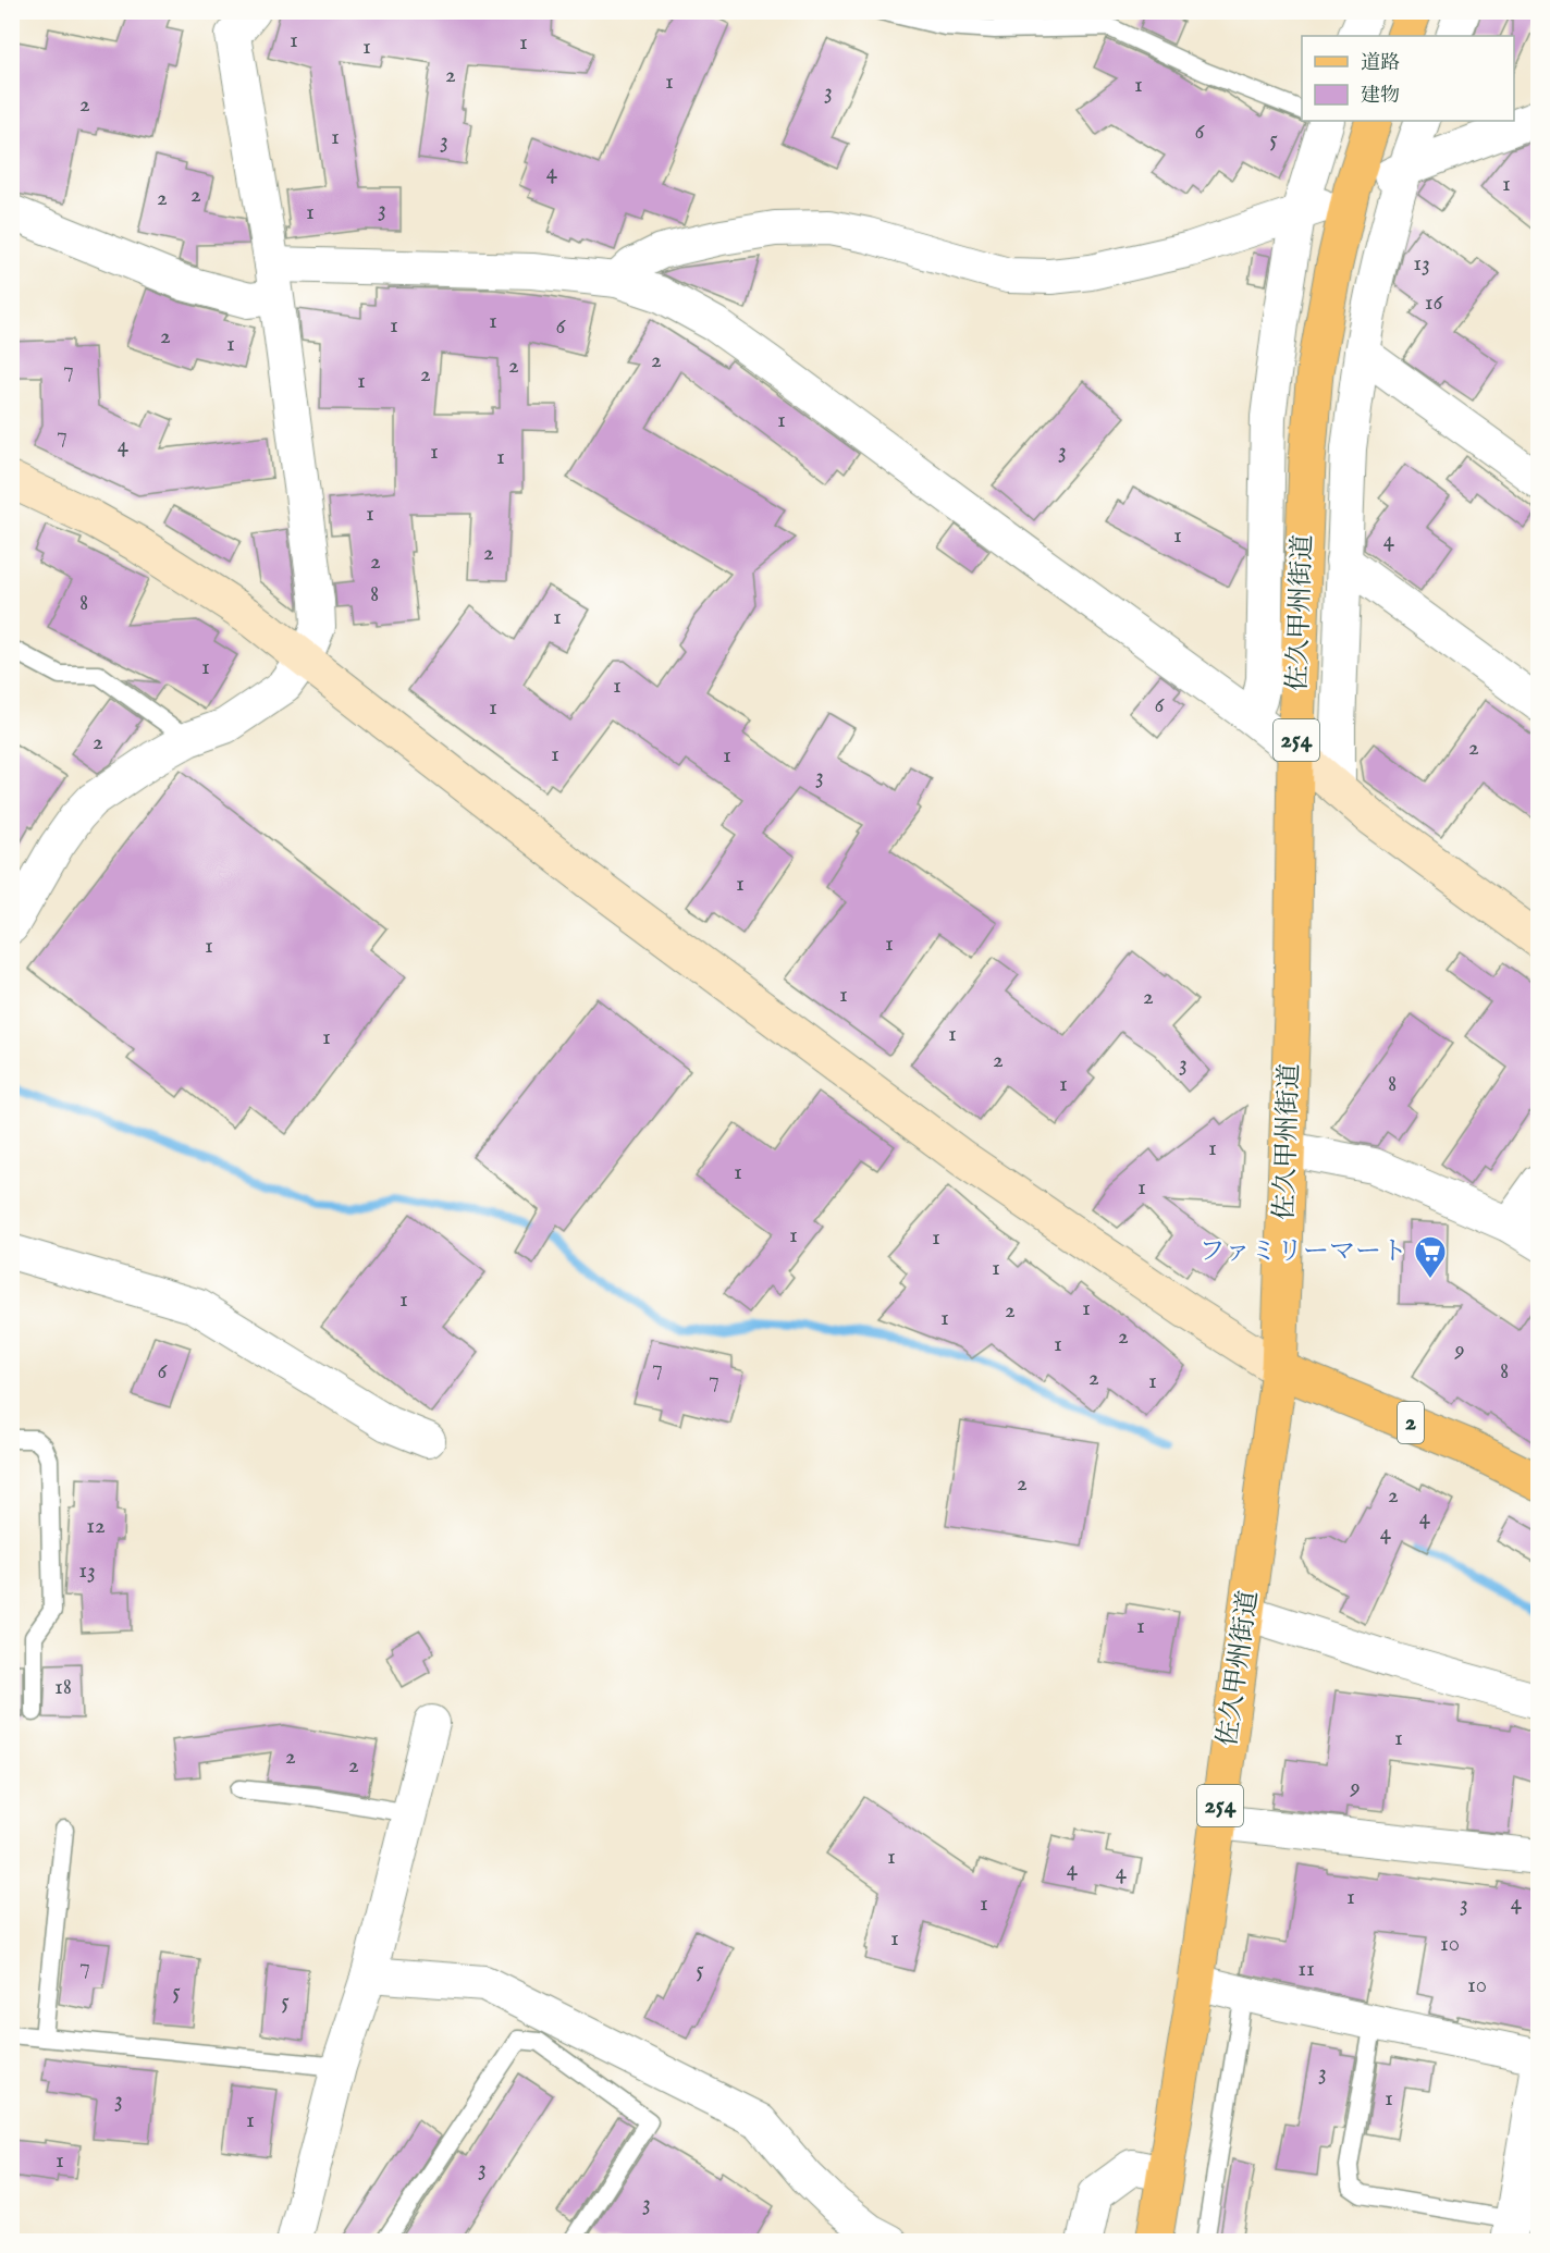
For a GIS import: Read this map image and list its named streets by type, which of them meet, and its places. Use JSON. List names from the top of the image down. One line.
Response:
{"streets":{"main road":["佐久甲州街道","254","2"]},"crossings":[["佐久甲州街道","2"]],"places":{"supermarket":["ファミリーマート"]},"house_numbers":["1","1","1","2","1","1","3","2","6","1","5","3","4","1","2","2","3","1","13","16","1","1","6","2","1","2","2","7","2","1","1","7","4","3","1","1","1","1","4","2","2","8","8","1","1","1","6","1","2","2","1","1","3","1","1","1","1","2","1","1","2","3","1","8","1","1","1","1","1","1","1","1","2","1","2","1","9","7","6","8","2","7","1","2","2","4","12","4","13","1","18","1","2","2","9","1","4","4","1","4","1","3","1","10","7","11","5","10","5","5","3","1","3","1","1","3","3"],"legend":["道路","建物"]}
